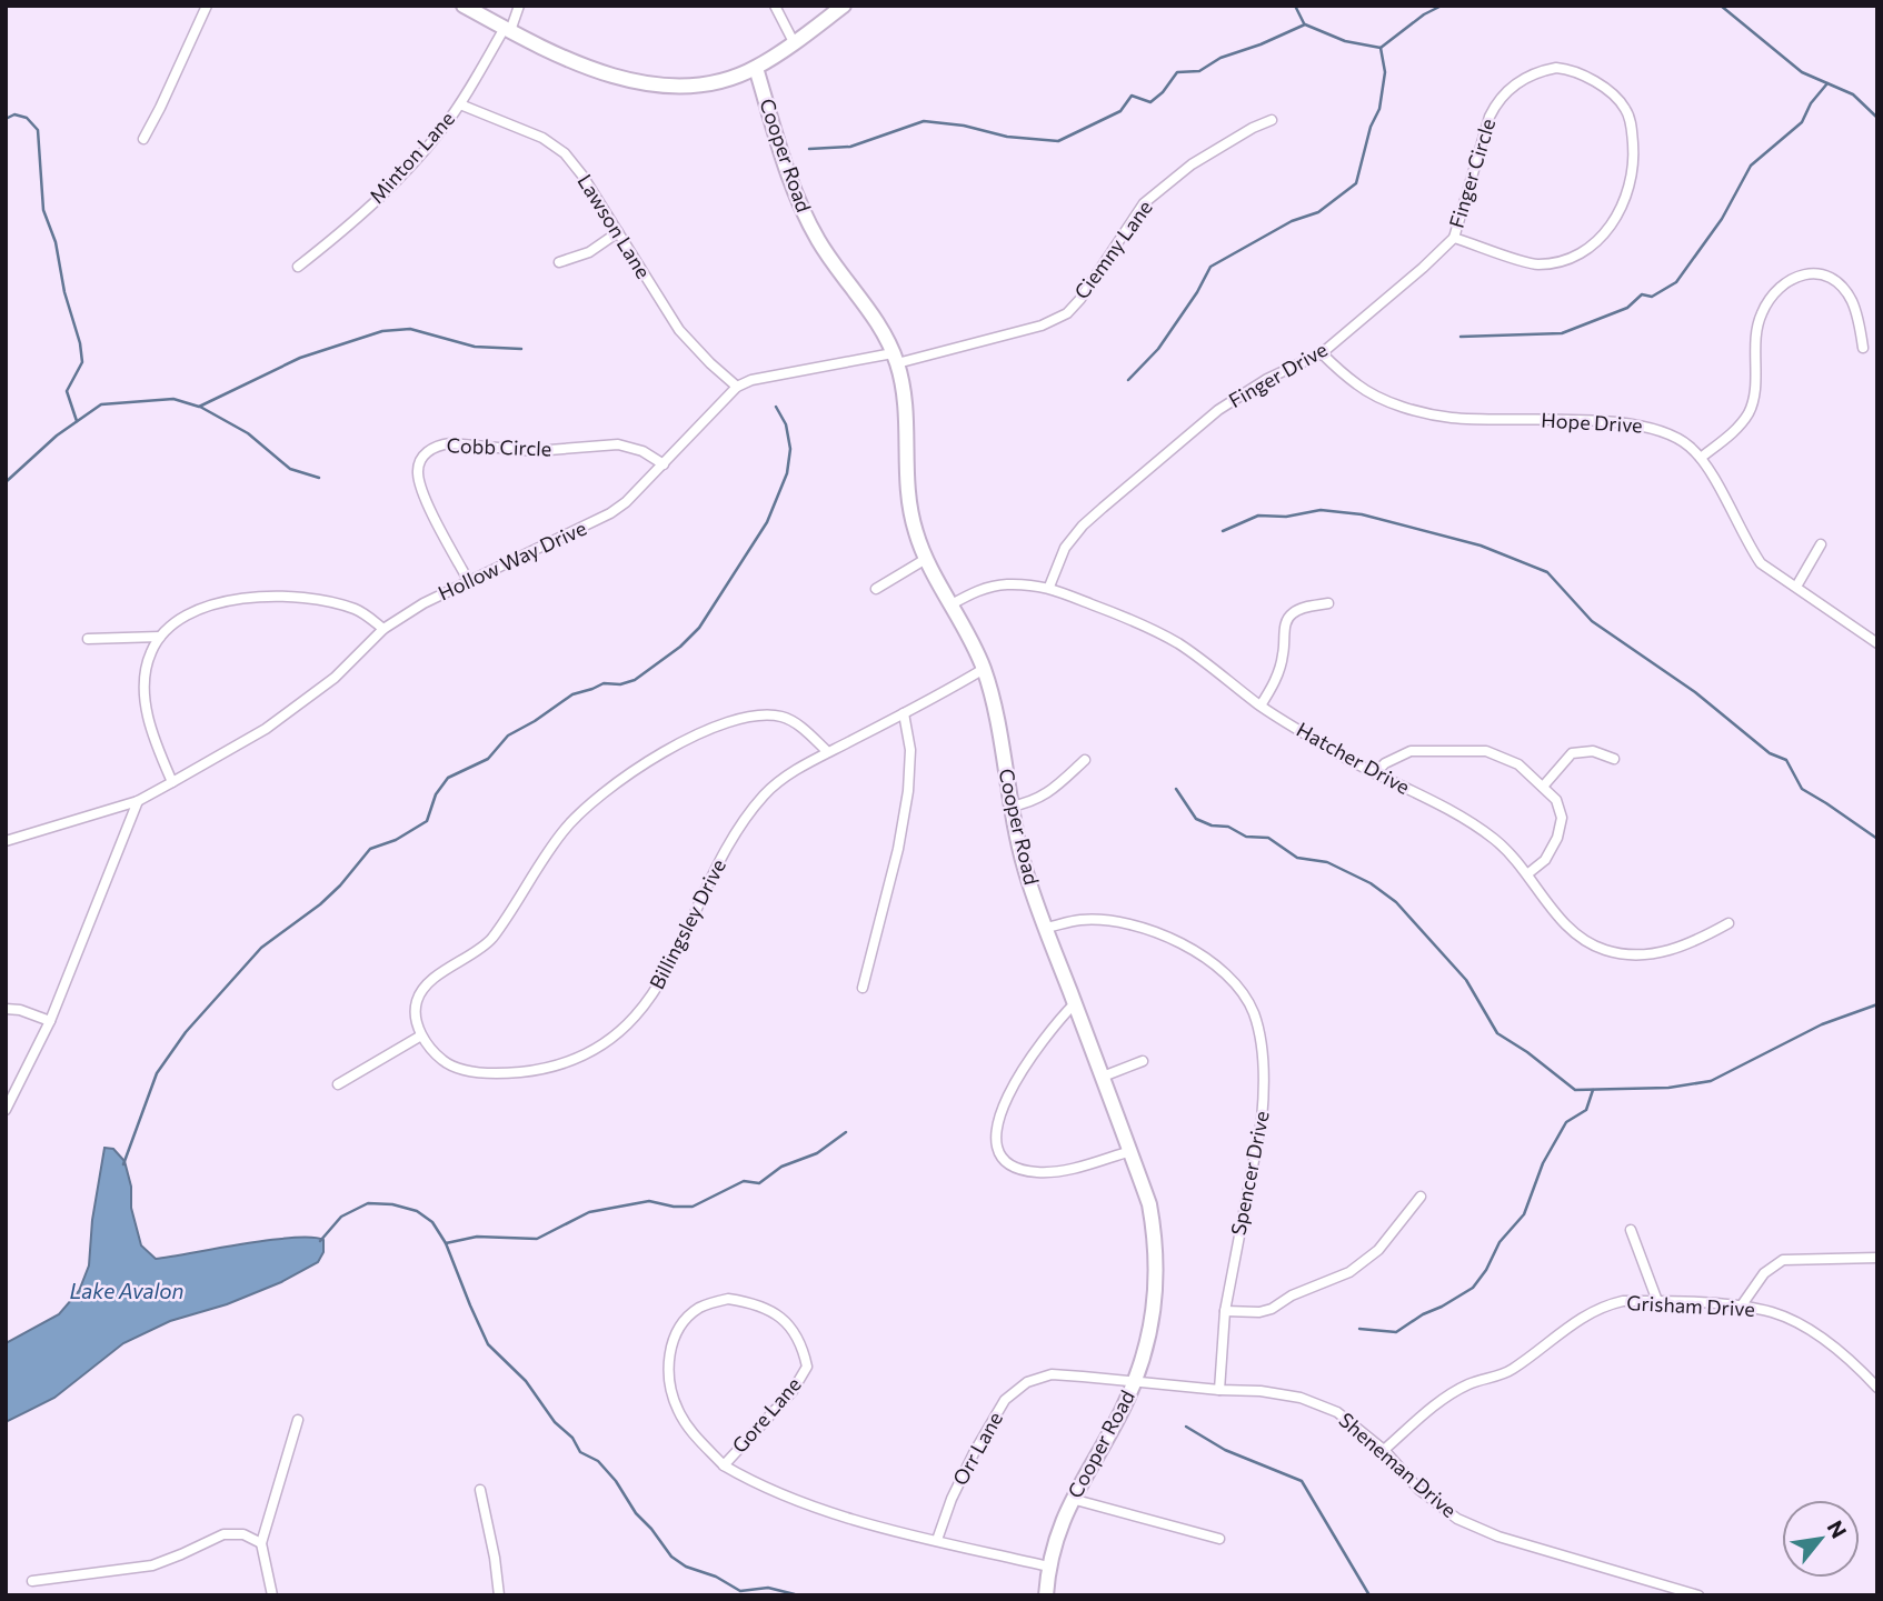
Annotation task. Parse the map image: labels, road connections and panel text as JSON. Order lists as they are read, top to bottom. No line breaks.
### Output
{"streets":{"street":["Cooper Road","Minton Lane","Finger Circle","Lawson Lane","Ciemny Lane","Finger Drive","Hope Drive","Cobb Circle","Hollow Way Drive","Hatcher Drive","Billingsley Drive","Spencer Drive","Grisham Drive","Gore Lane","Orr Lane","Sheneman Drive"]},"crossings":[["Cooper Road","Ciemny Lane"],["Cooper Road","Hatcher Drive"],["Cooper Road","Billingsley Drive"],["Cooper Road","Spencer Drive"],["Cooper Road","Gore Lane"],["Cooper Road","Orr Lane"],["Cooper Road","Sheneman Drive"],["Minton Lane","Lawson Lane"],["Finger Circle","Finger Drive"],["Lawson Lane","Hollow Way Drive"],["Finger Drive","Hope Drive"],["Finger Drive","Hatcher Drive"],["Cobb Circle","Hollow Way Drive"],["Spencer Drive","Sheneman Drive"],["Grisham Drive","Sheneman Drive"],["Gore Lane","Orr Lane"],["Orr Lane","Sheneman Drive"]],"water":["Lake Avalon"],"north":"top right"}
